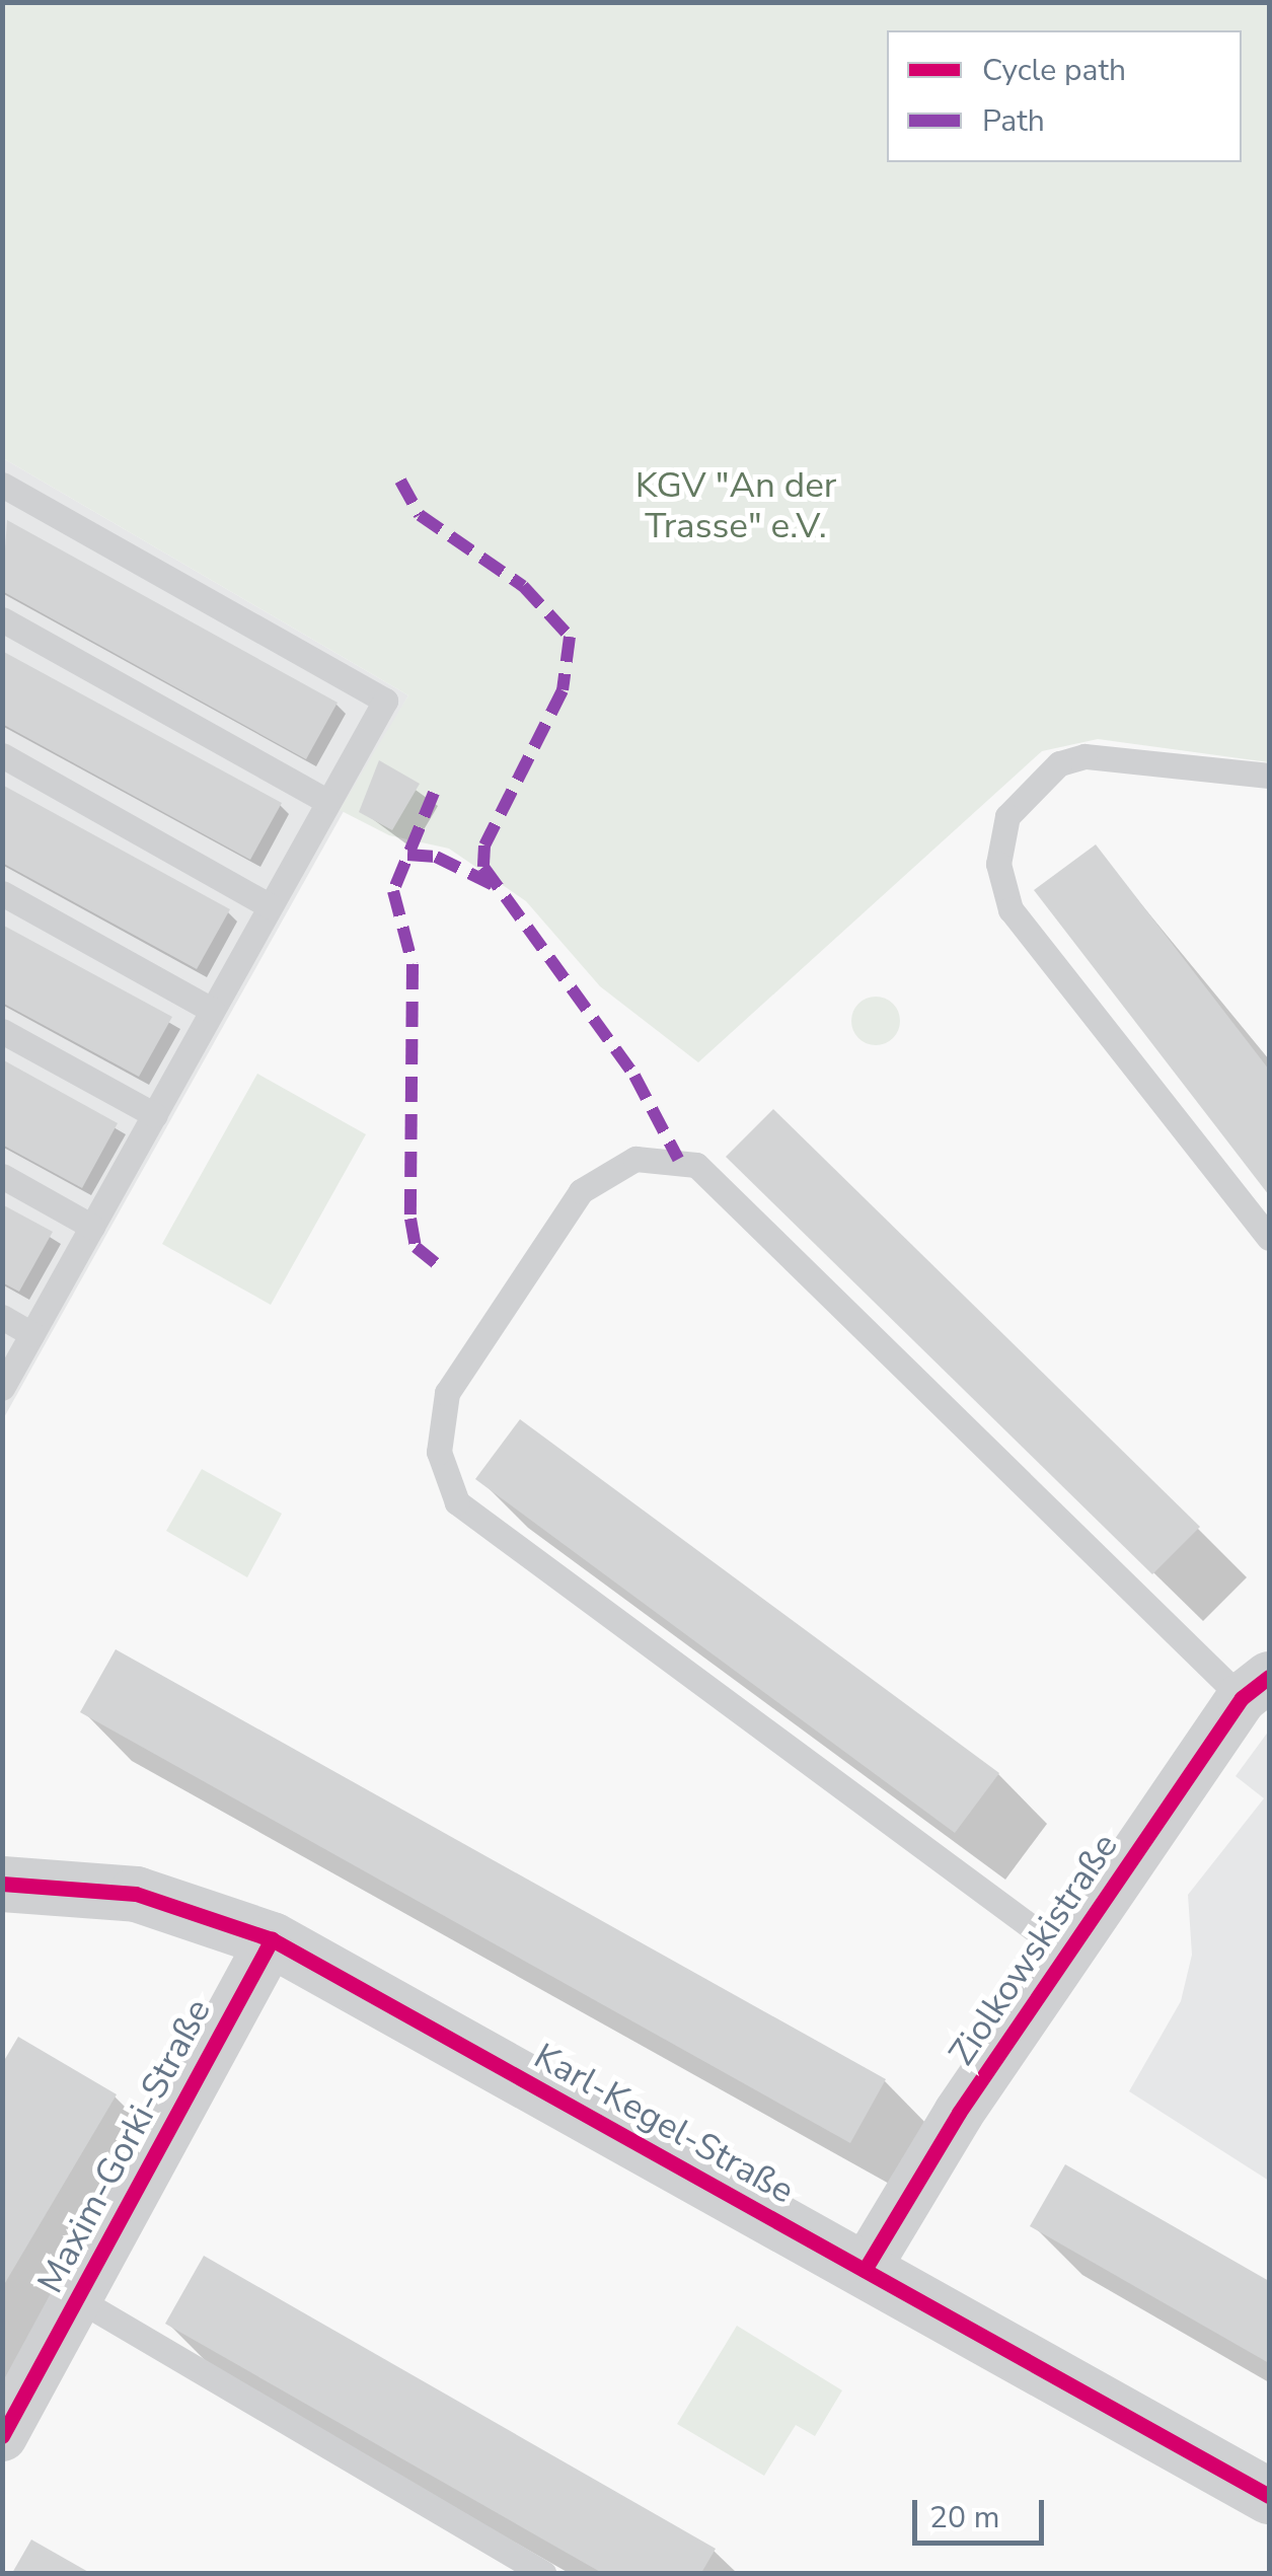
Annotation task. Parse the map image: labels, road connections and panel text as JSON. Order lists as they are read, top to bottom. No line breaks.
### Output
{"streets":{"street":["Ziolkowskistraße","Karl-Kegel-Straße","Maxim-Gorki-Straße"]},"crossings":[["Ziolkowskistraße","Karl-Kegel-Straße"],["Karl-Kegel-Straße","Maxim-Gorki-Straße"]],"parks":["KGV \"An der Trasse\" e.V."],"legend":["Cycle path","Path"],"scale_bar":"20 m"}
